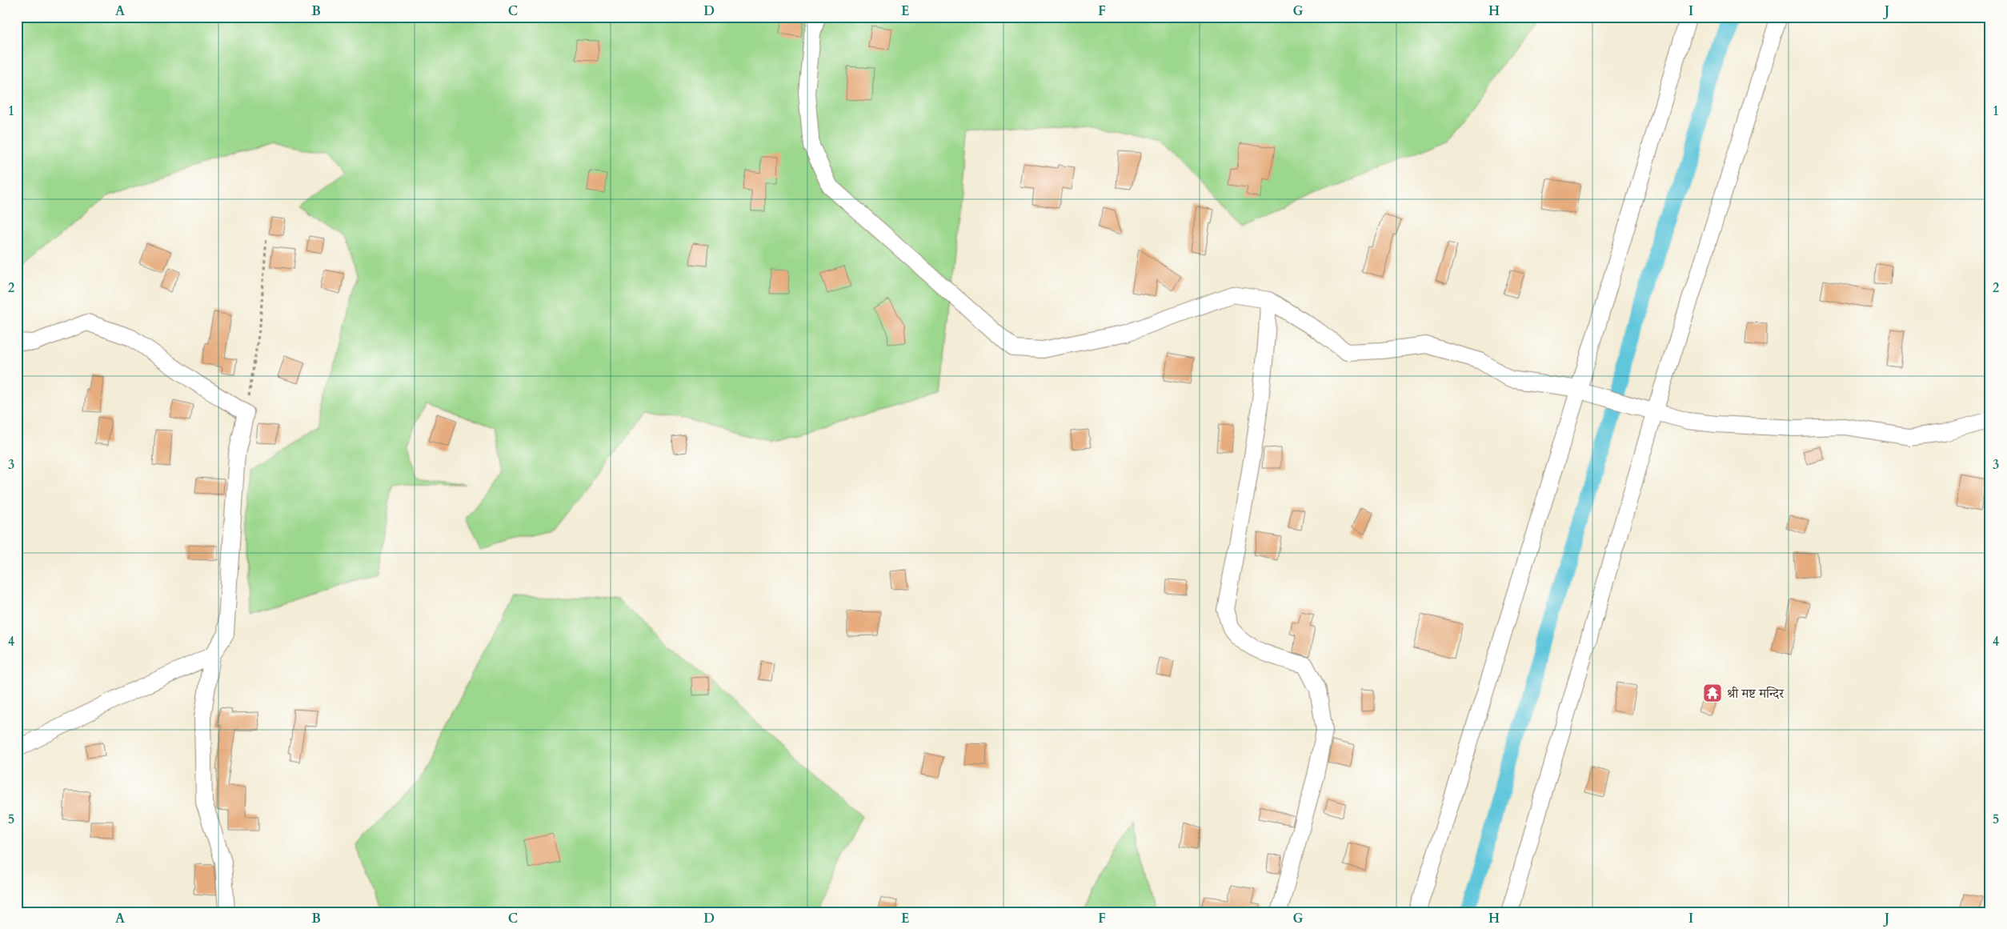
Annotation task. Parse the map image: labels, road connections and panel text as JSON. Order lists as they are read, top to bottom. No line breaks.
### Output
{"places":{"temple":["श्री मष्ट मन्दिर"]},"grid":{"columns":["A","B","C","D","E","F","G","H","I","J"],"rows":["1","2","3","4","5"]}}
